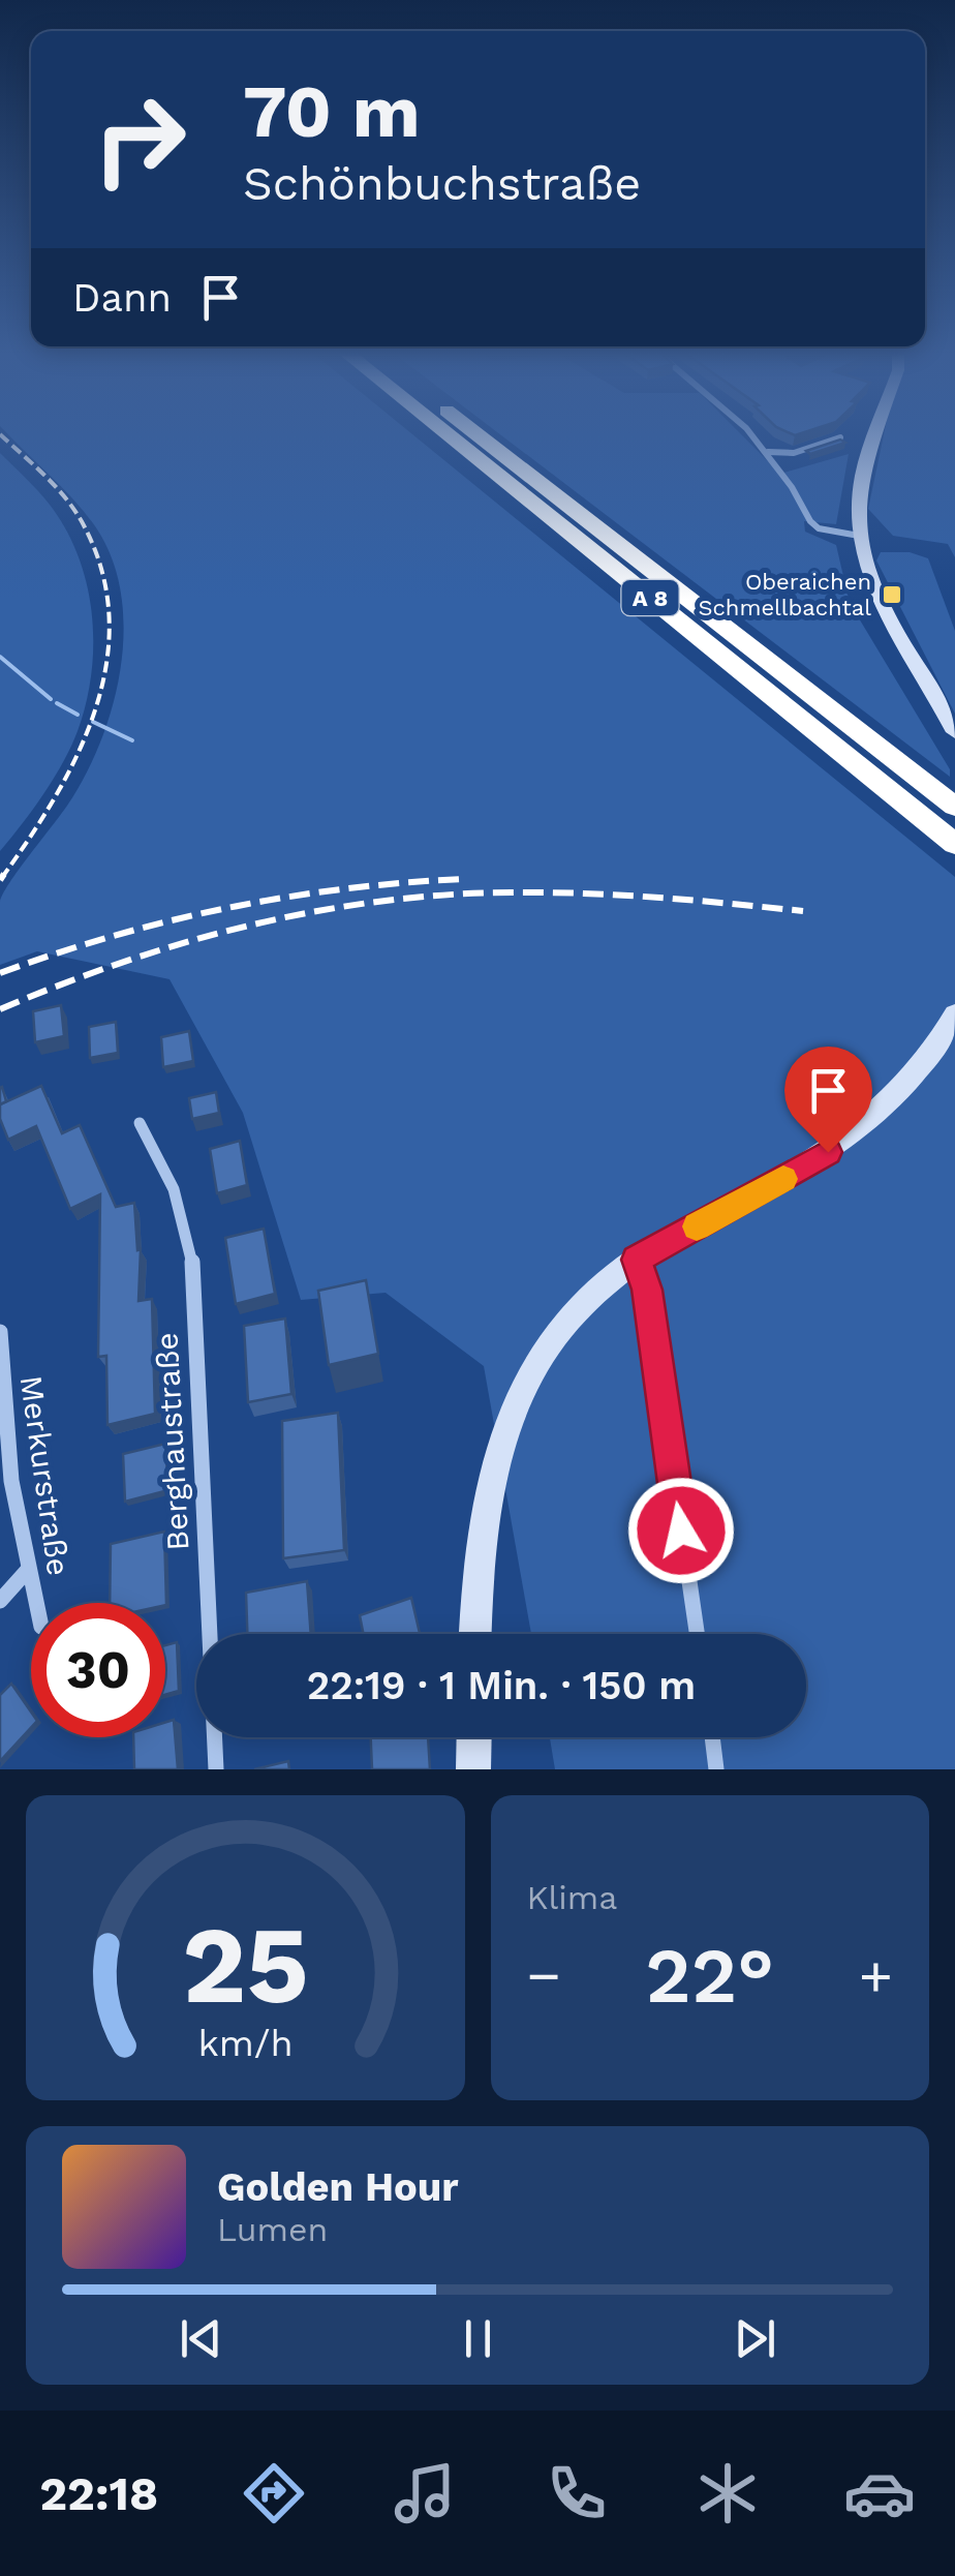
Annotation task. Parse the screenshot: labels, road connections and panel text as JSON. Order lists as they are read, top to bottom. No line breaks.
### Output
{"streets":{"highway":["A 8"],"street":["Berghaustraße","Merkurstraße"]},"places":{"transit":["Oberaichen Schmellbachtal"]},"page":{"turn":["70 m","Schönbuchstraße"],"then":"Dann","limit":"30","trip":"22:19 · 1 Min. · 150 m","tile":"Klima","heat":["−","22°","+"],"song":["Golden Hour","Lumen"],"tabs":"22:18","gauge":["25","km/h"]}}
